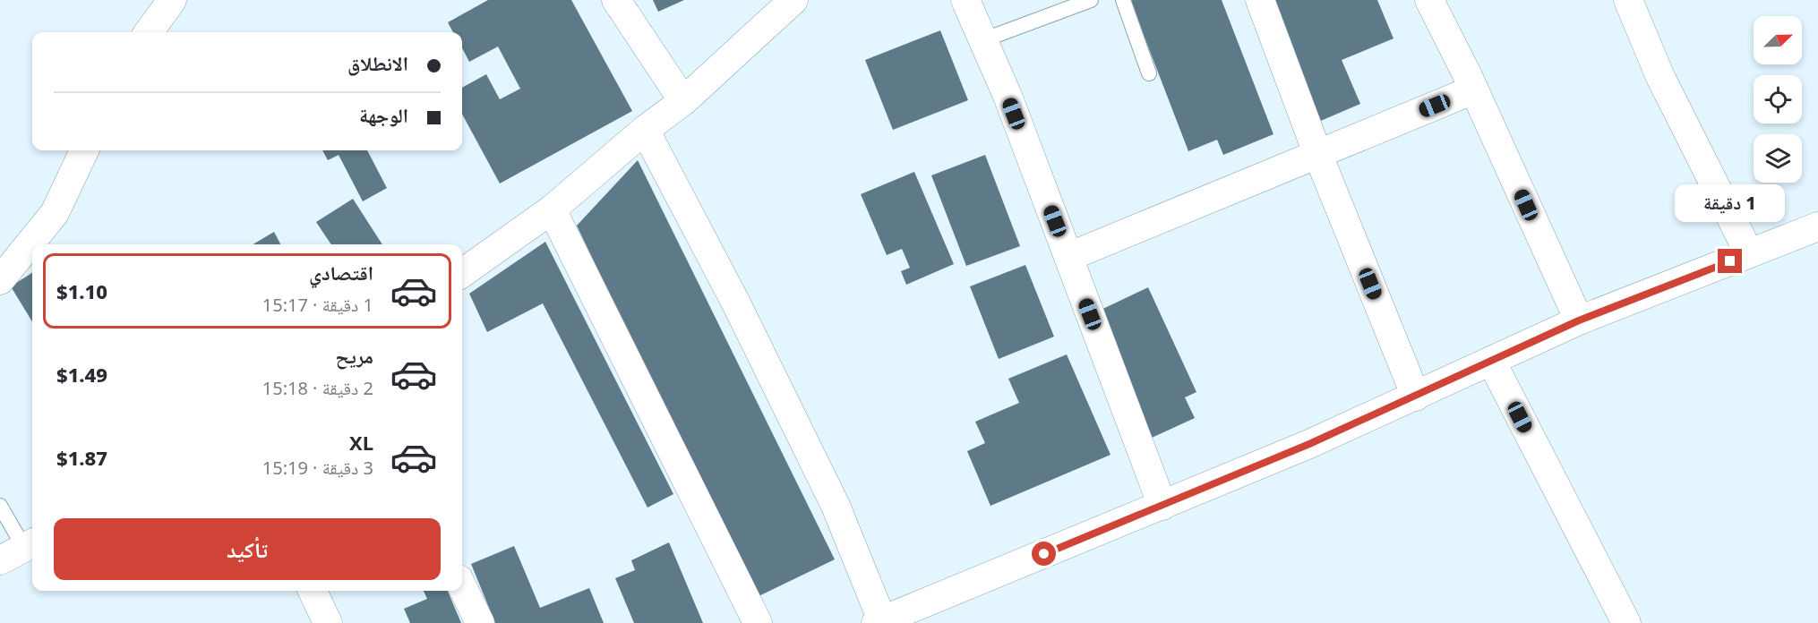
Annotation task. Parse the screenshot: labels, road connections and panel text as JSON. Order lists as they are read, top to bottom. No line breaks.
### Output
{"north":"top right","page":{"banner":["الانطلاق","الوجهة"],"bubble":"1 دقيقة","list":[{"name":"اقتصادي","note":"1 دقيقة · 15:17","value":"$1.10"},{"name":"مريح","note":"2 دقيقة · 15:18","value":"$1.49"},{"name":"XL","note":"3 دقيقة · 15:19","value":"$1.87"}],"buttons":"تأكيد"}}
